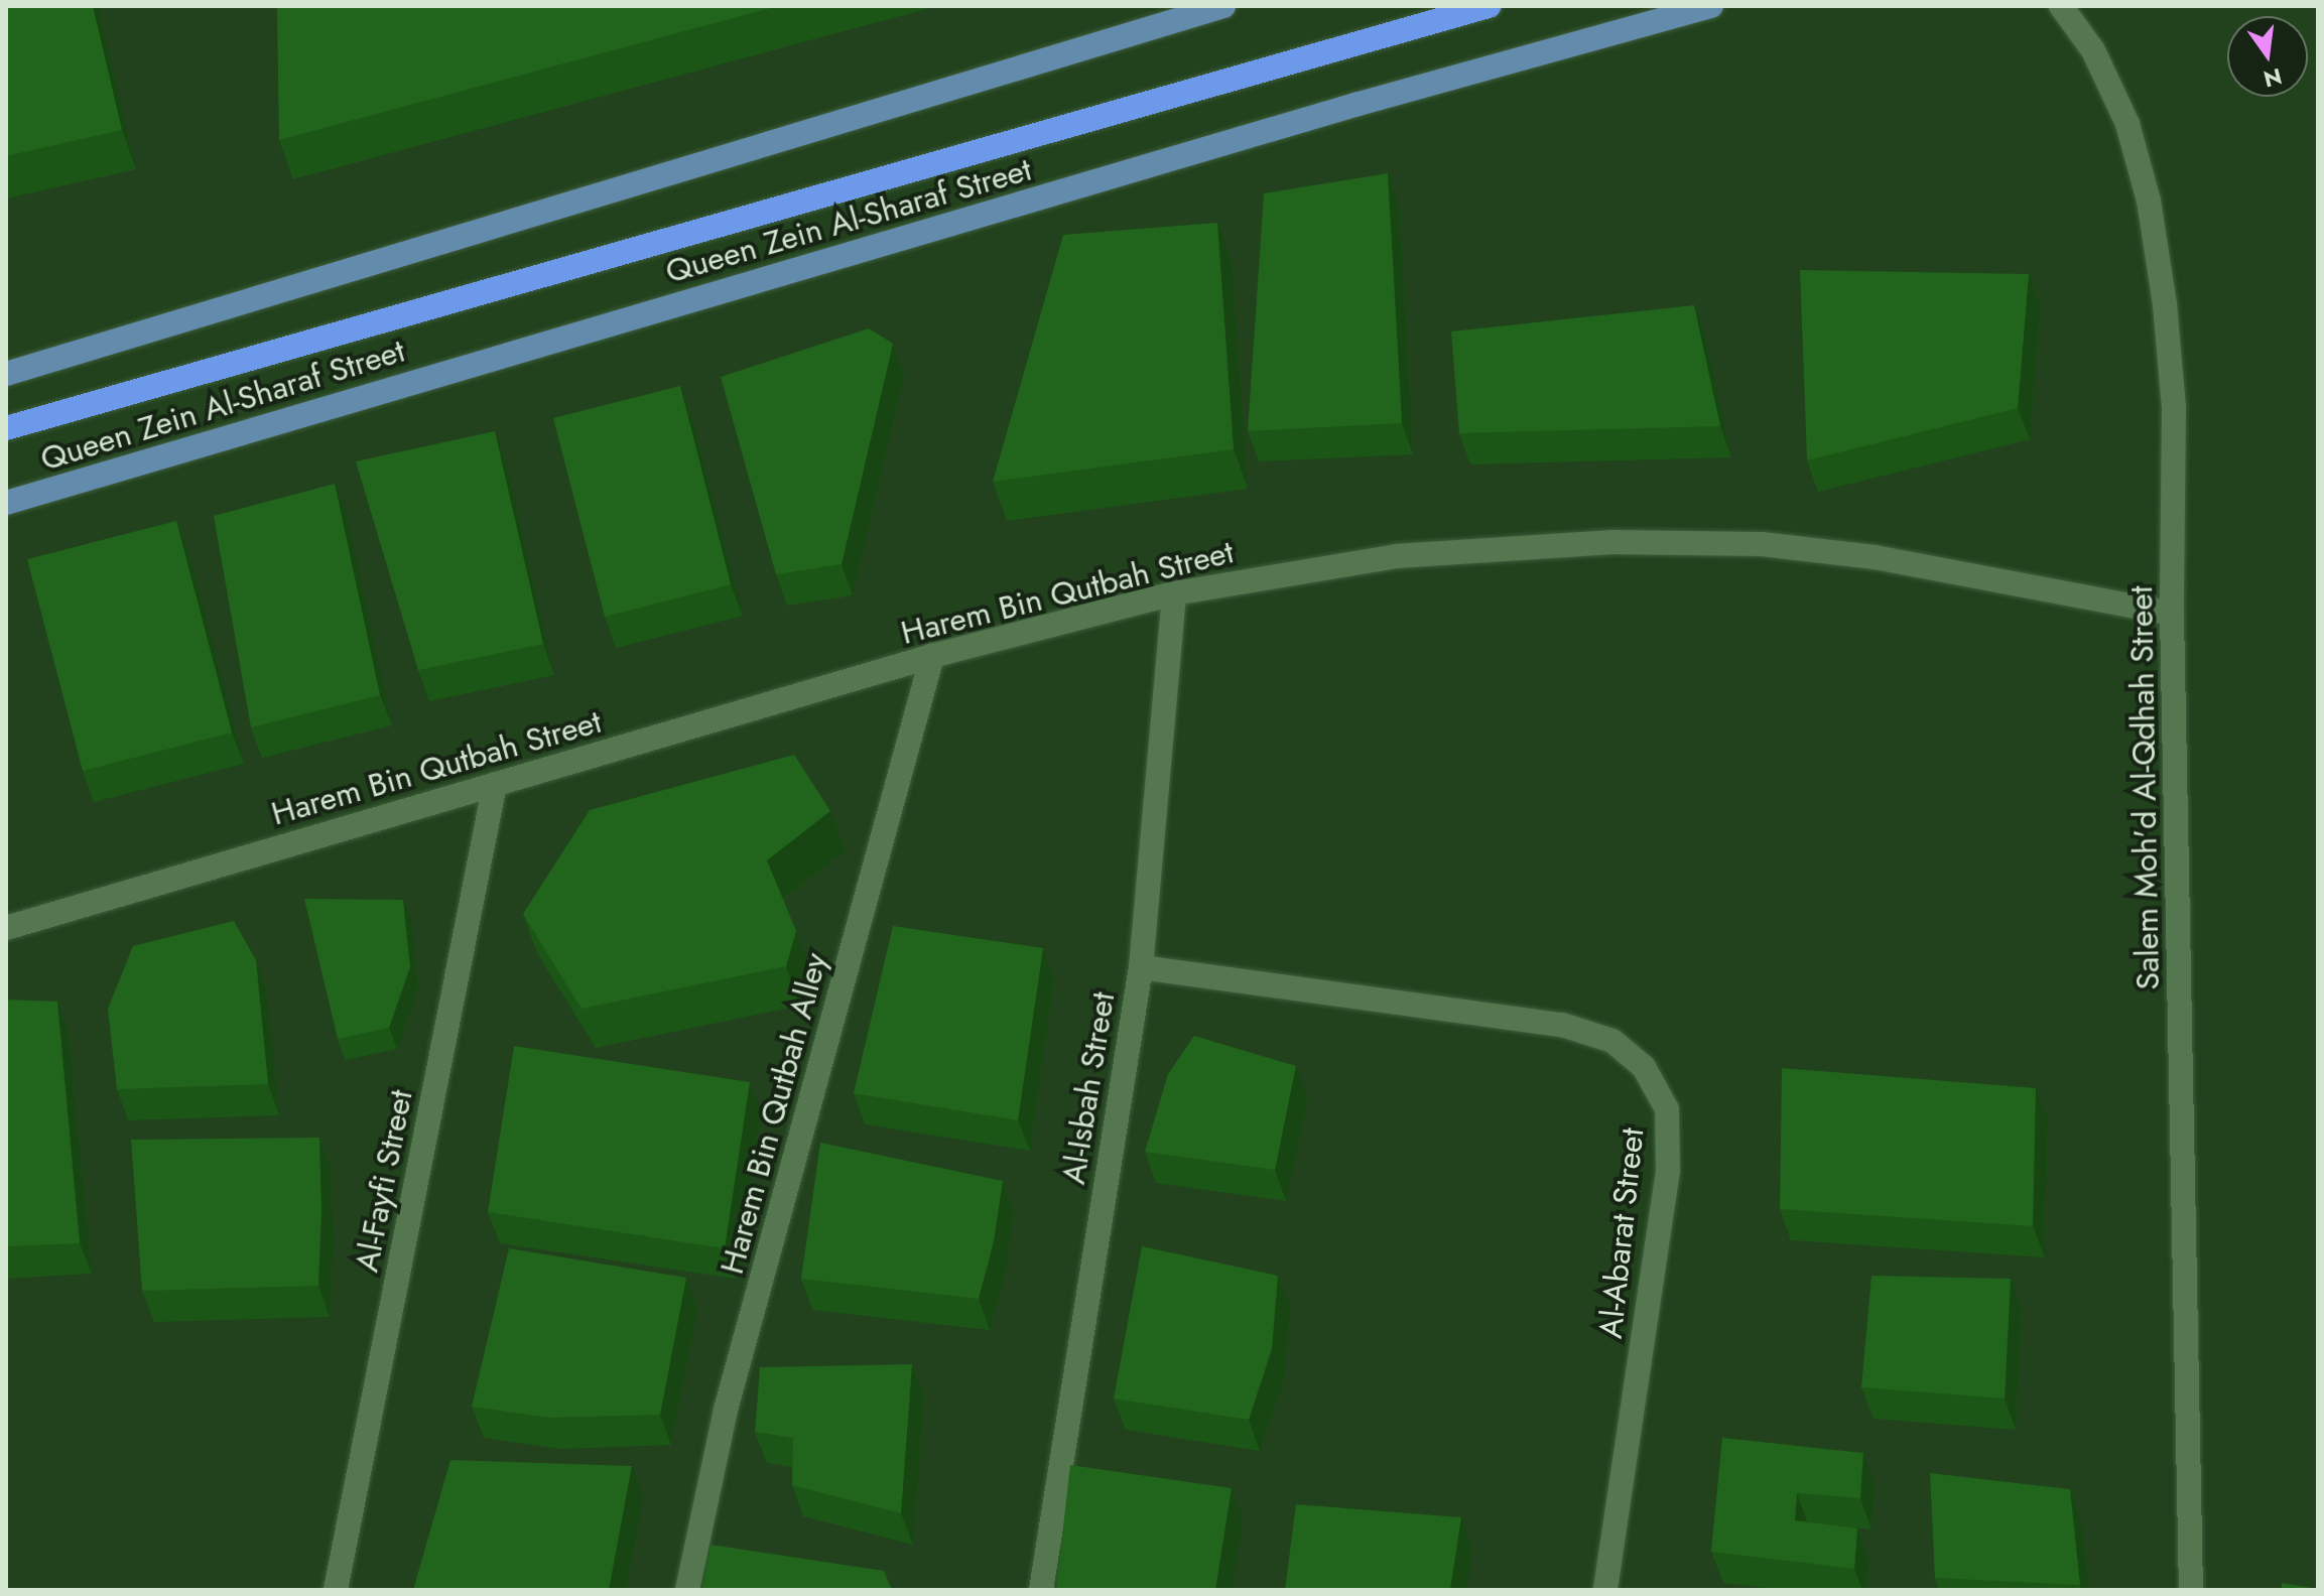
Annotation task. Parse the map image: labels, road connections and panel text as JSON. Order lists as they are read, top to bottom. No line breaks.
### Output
{"streets":{"main road":["Queen Zein Al-Sharaf Street"],"street":["Harem Bin Qutbah Street","Salem Moh'd Al-Qdhah Street","Al-Isbah Street","Harem Bin Qutbah Alley","Al-Fayfi Street","Al-Abarat Street"]},"crossings":[["Harem Bin Qutbah Street","Salem Moh'd Al-Qdhah Street"],["Harem Bin Qutbah Street","Al-Isbah Street"],["Harem Bin Qutbah Street","Harem Bin Qutbah Alley"],["Harem Bin Qutbah Street","Al-Fayfi Street"],["Al-Isbah Street","Al-Abarat Street"]],"north":"bottom"}
